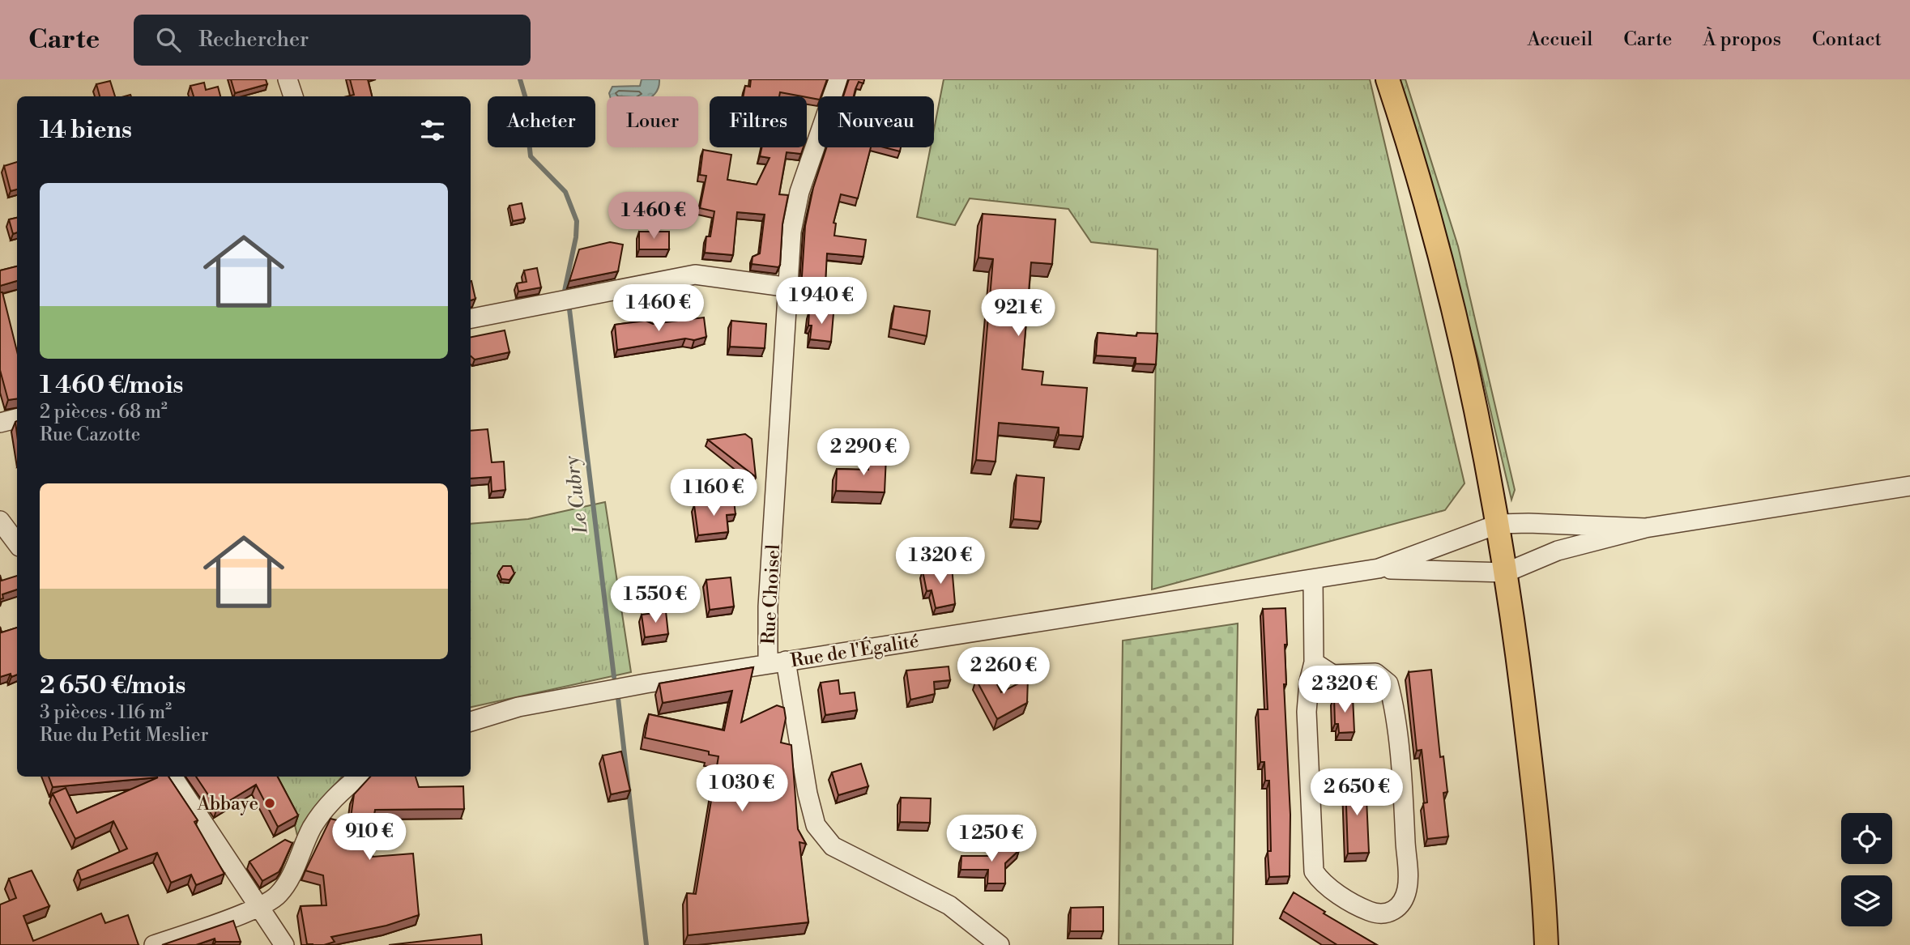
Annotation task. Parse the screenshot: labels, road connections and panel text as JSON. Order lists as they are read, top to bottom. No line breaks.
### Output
{"streets":{"street":["Rue Choisel","Rue de l'Égalité"]},"crossings":[["Rue Choisel","Rue de l'Égalité"]],"water":["Le Cubry"],"places":["Abbaye"],"page":{"header":"Carte","search":"Rechercher","nav":["Accueil","Carte","À propos","Contact"],"chip":["Acheter","Louer","Filtres","Nouveau"],"heading":"14 biens","list":[{"name":"1 460 €/mois","note":"2 pièces · 68 m² · Rue Cazotte"},{"name":"2 650 €/mois","note":"3 pièces · 116 m² · Rue du Petit Meslier"}],"price":["1 460 €","1 940 €","1 460 €","921 €","2 290 €","1 160 €","1 320 €","1 550 €","2 260 €","2 320 €","1 030 €","2 650 €","910 €","1 250 €"]}}
